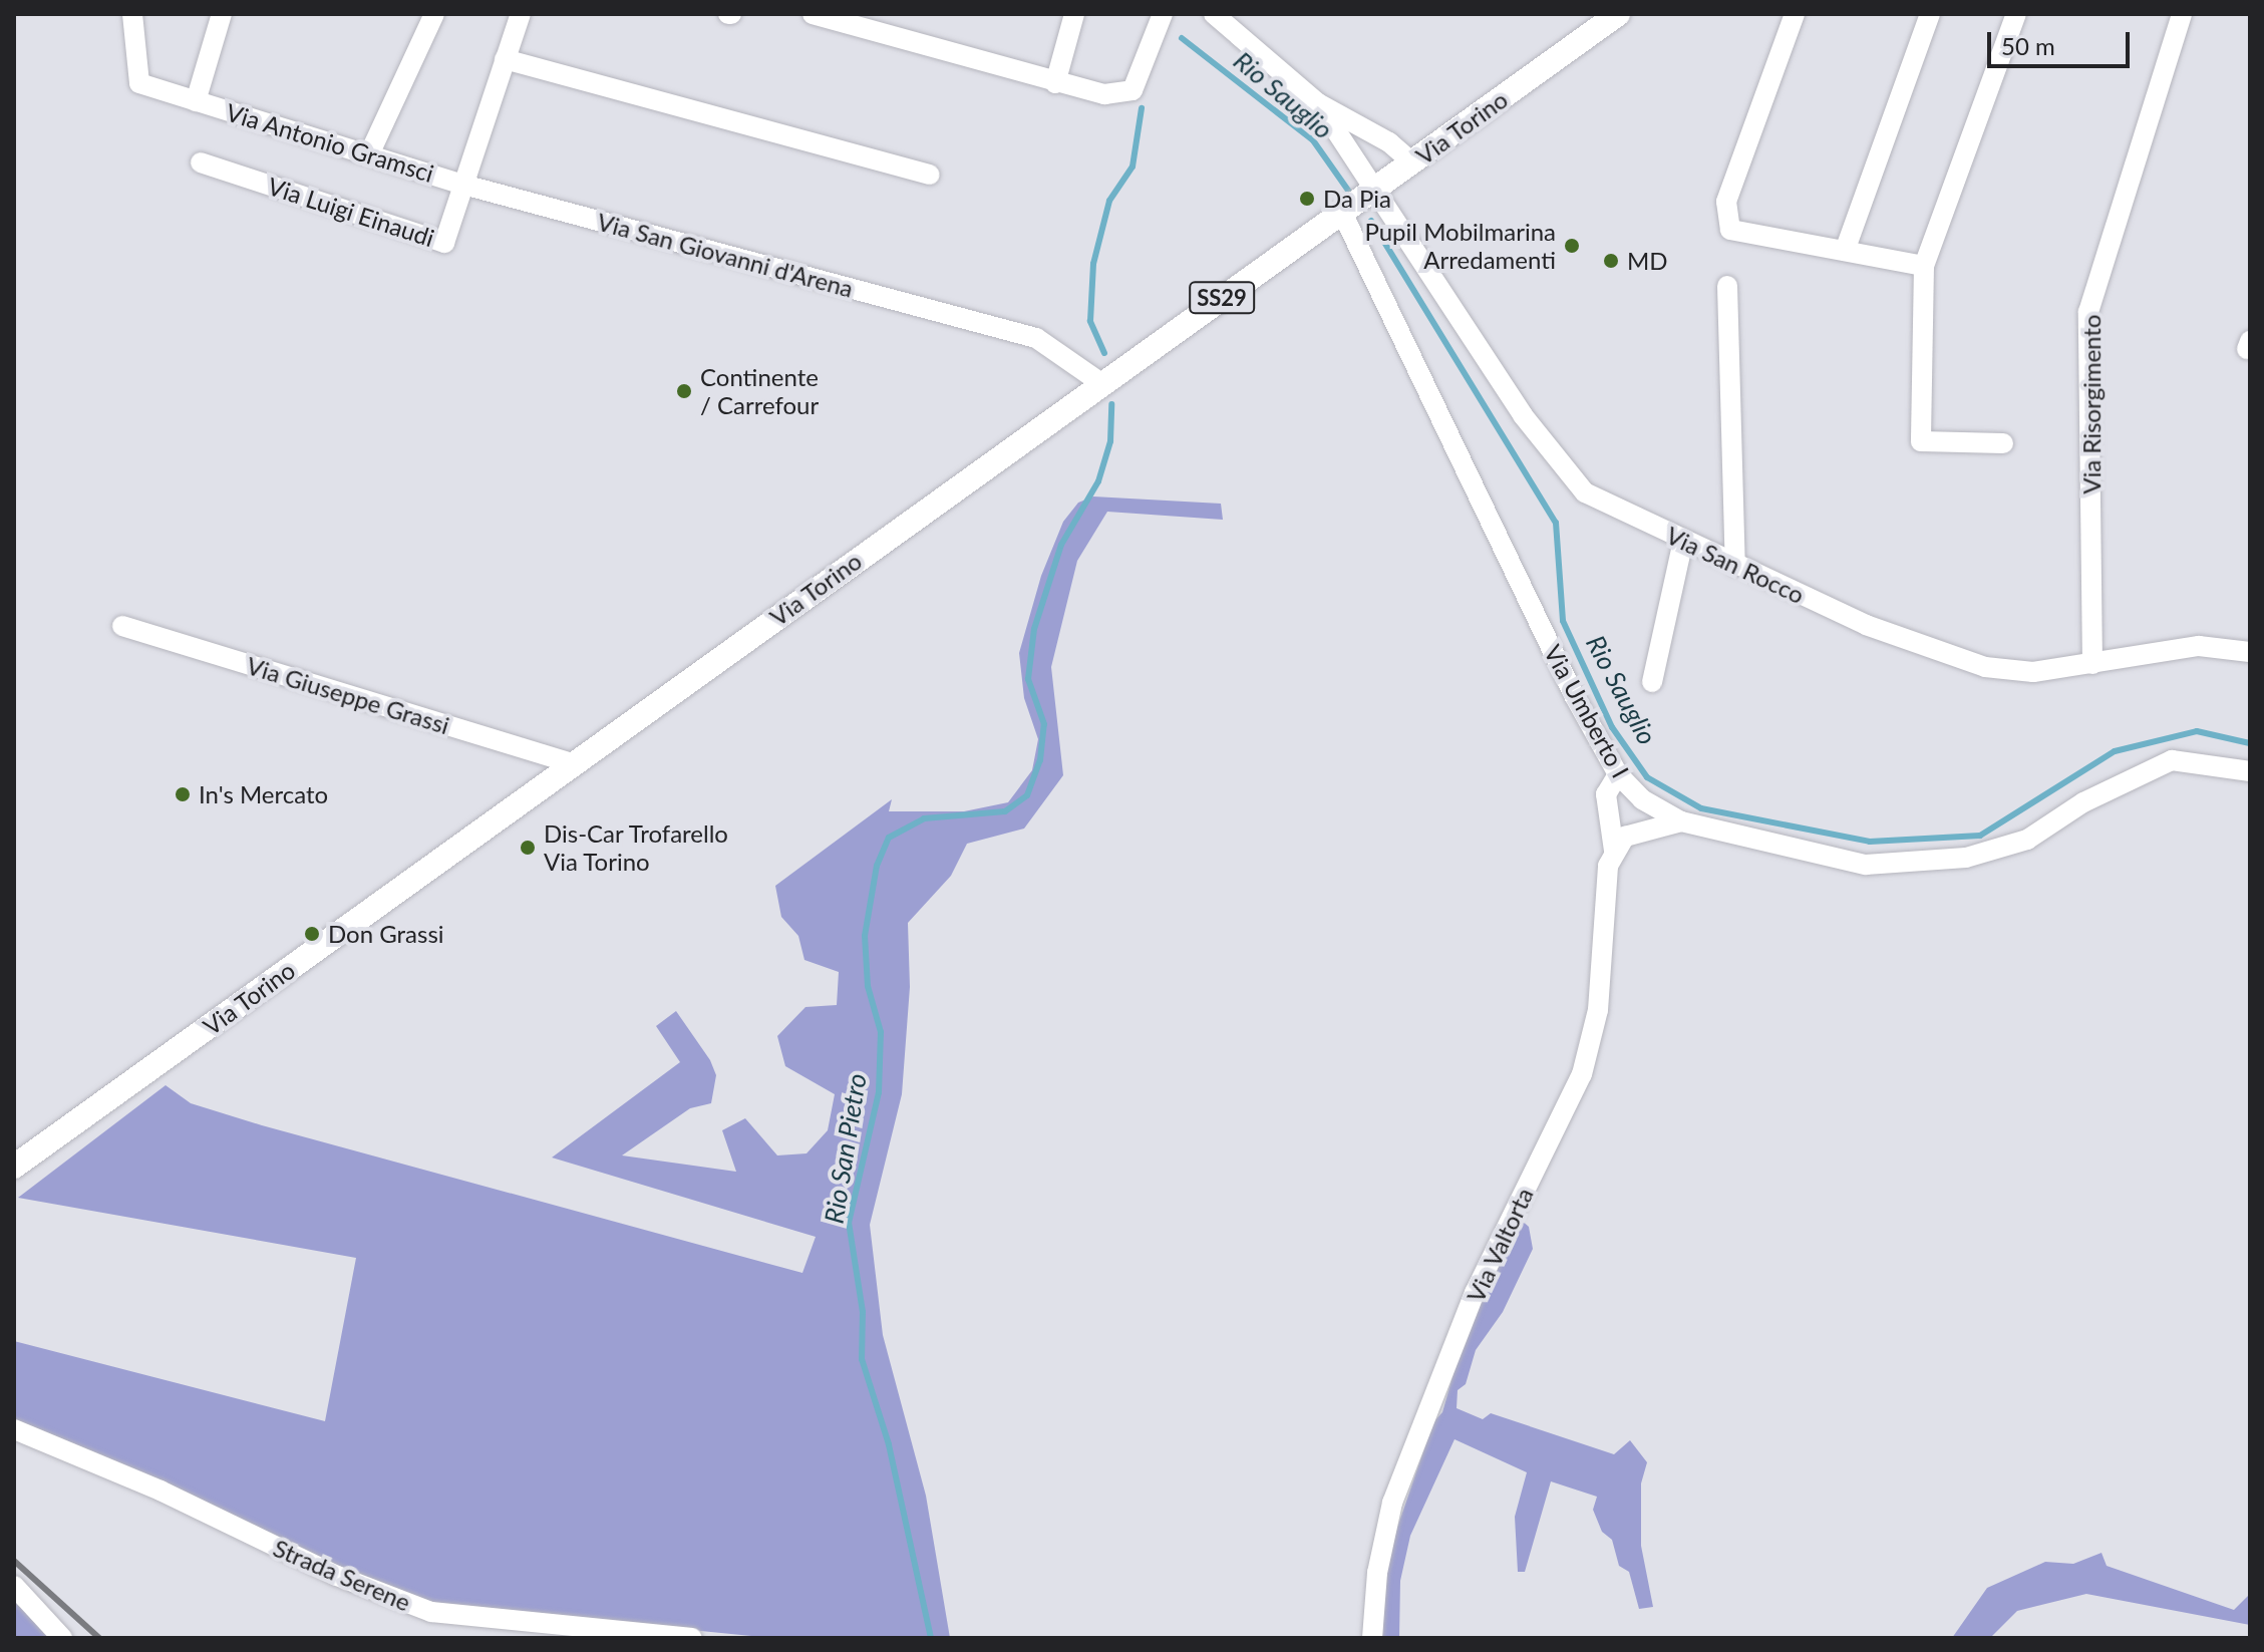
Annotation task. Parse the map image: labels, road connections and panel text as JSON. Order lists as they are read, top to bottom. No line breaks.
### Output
{"streets":{"main road":["Via Torino","SS29"],"street":["Via Antonio Gramsci","Via Luigi Einaudi","Via San Giovanni d'Arena","Via Risorgimento","Via San Rocco","Via Giuseppe Grassi","Via Umberto I","Via Valtorta","Strada Serene"]},"crossings":[["Via Torino","Via San Giovanni d'Arena"],["Via Torino","Via San Rocco"],["Via Torino","Via Giuseppe Grassi"],["Via Torino","Via Umberto I"],["Via Antonio Gramsci","Via Luigi Einaudi"],["Via Antonio Gramsci","Via San Giovanni d'Arena"],["Via Luigi Einaudi","Via San Giovanni d'Arena"],["Via Risorgimento","Via San Rocco"],["Via Umberto I","Via Valtorta"]],"water":["Rio Sauglio","Rio San Pietro"],"places":["Da Pia","Pupil Mobilmarina Arredamenti","MD","Continente / Carrefour","In's Mercato","Dis-Car Trofarello Via Torino","Don Grassi"],"scale_bar":"50 m"}
